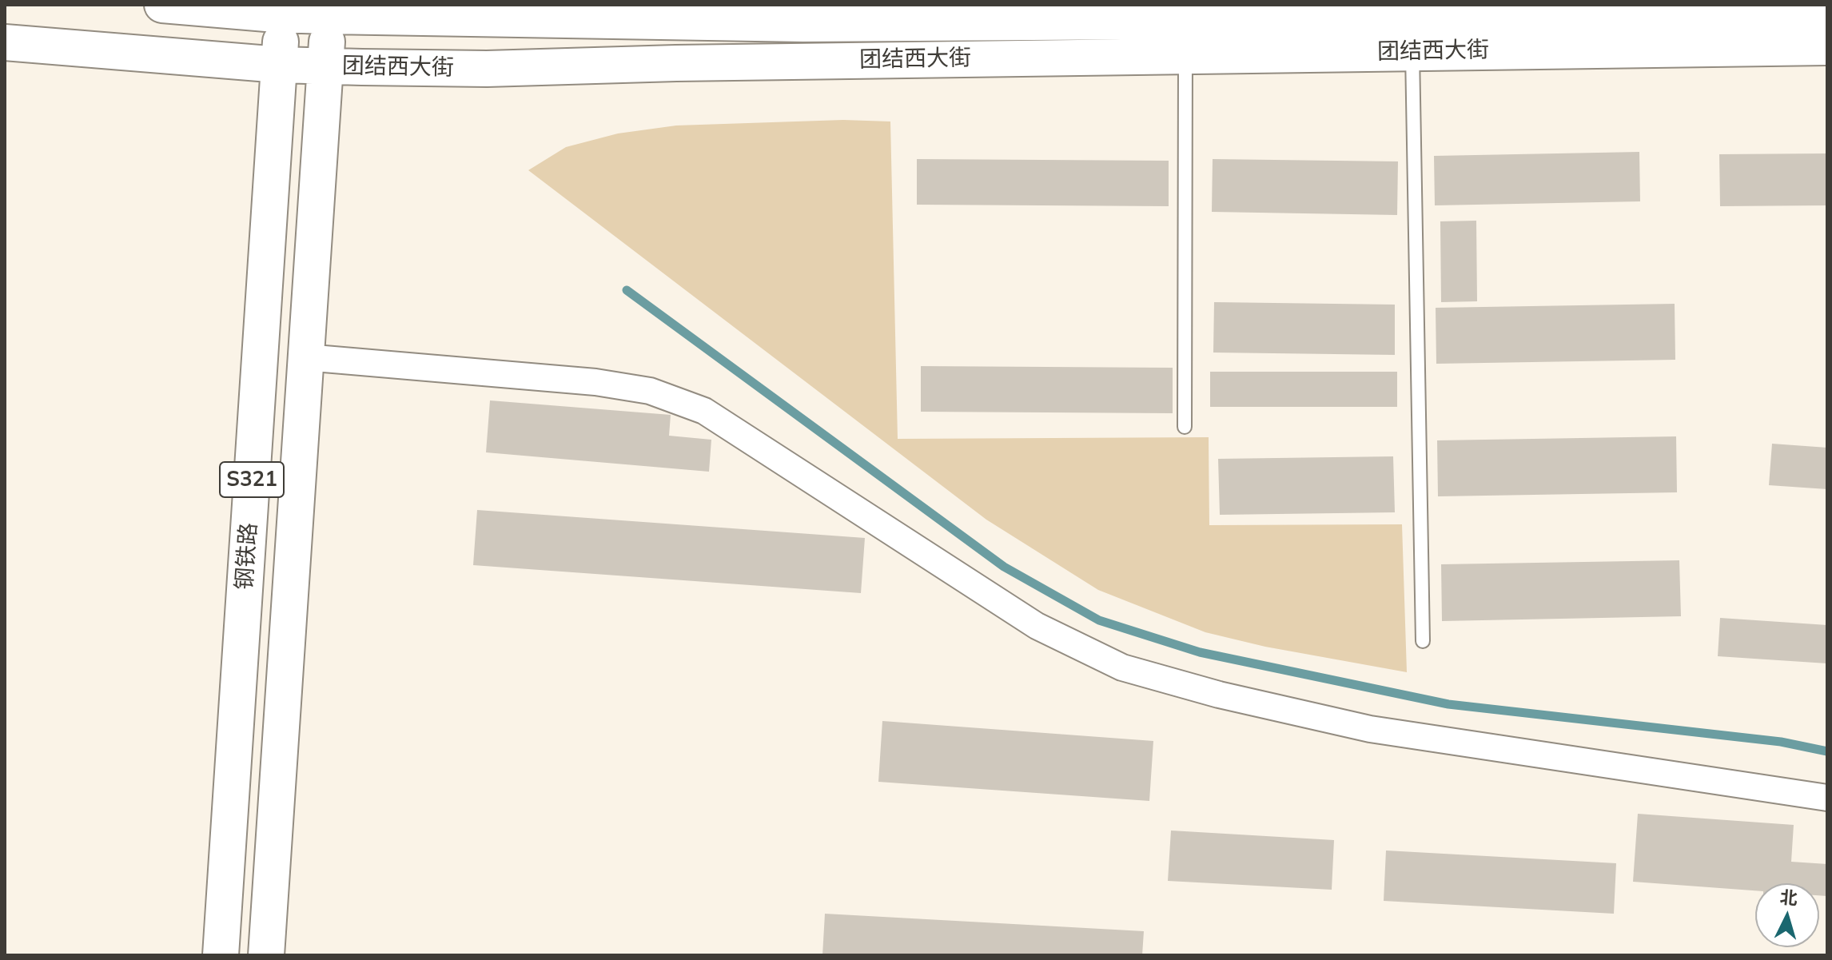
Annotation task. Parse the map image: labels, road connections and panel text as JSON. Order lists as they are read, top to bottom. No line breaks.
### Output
{"streets":{"main road":["团结西大街","S321","钢铁路"]},"crossings":[["团结西大街","钢铁路"]],"north":"top"}
